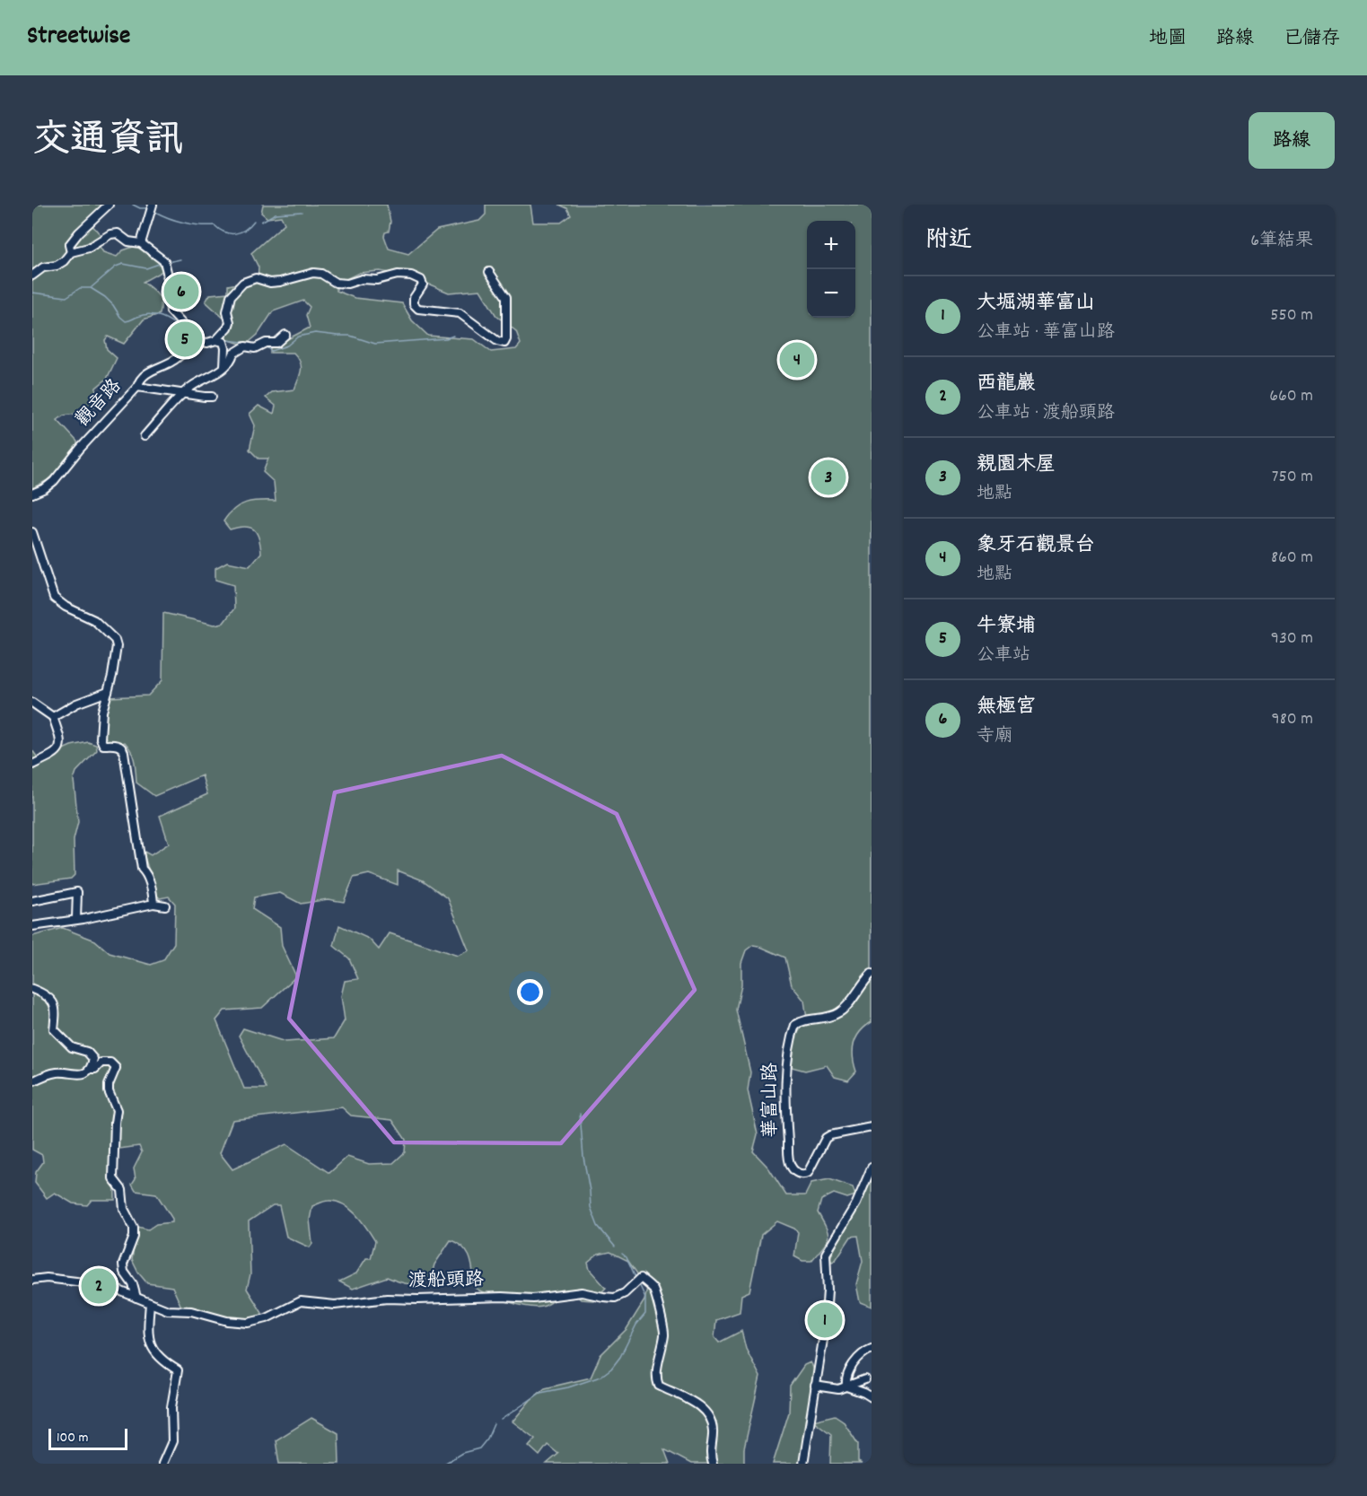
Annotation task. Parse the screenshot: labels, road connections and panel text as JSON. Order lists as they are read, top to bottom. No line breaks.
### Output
{"streets":{"street":["觀音路","華富山路","渡船頭路"]},"scale_bar":"100 m","page":{"header":"Streetwise","nav":["地圖","路線","已儲存"],"title":"交通資訊","buttons":"路線","heading":["附近","6筆結果"],"map_buttons":["+","−"],"pins":["6","5","4","3","2","1"],"list":[{"mark":"1","name":"大堀湖華富山","note":"公車站 · 華富山路","value":"550 m"},{"mark":"2","name":"西龍巖","note":"公車站 · 渡船頭路","value":"660 m"},{"mark":"3","name":"親園木屋","note":"地點","value":"750 m"},{"mark":"4","name":"象牙石觀景台","note":"地點","value":"860 m"},{"mark":"5","name":"牛寮埔","note":"公車站","value":"930 m"},{"mark":"6","name":"無極宮","note":"寺廟","value":"980 m"}],"scale":"100 m"}}
